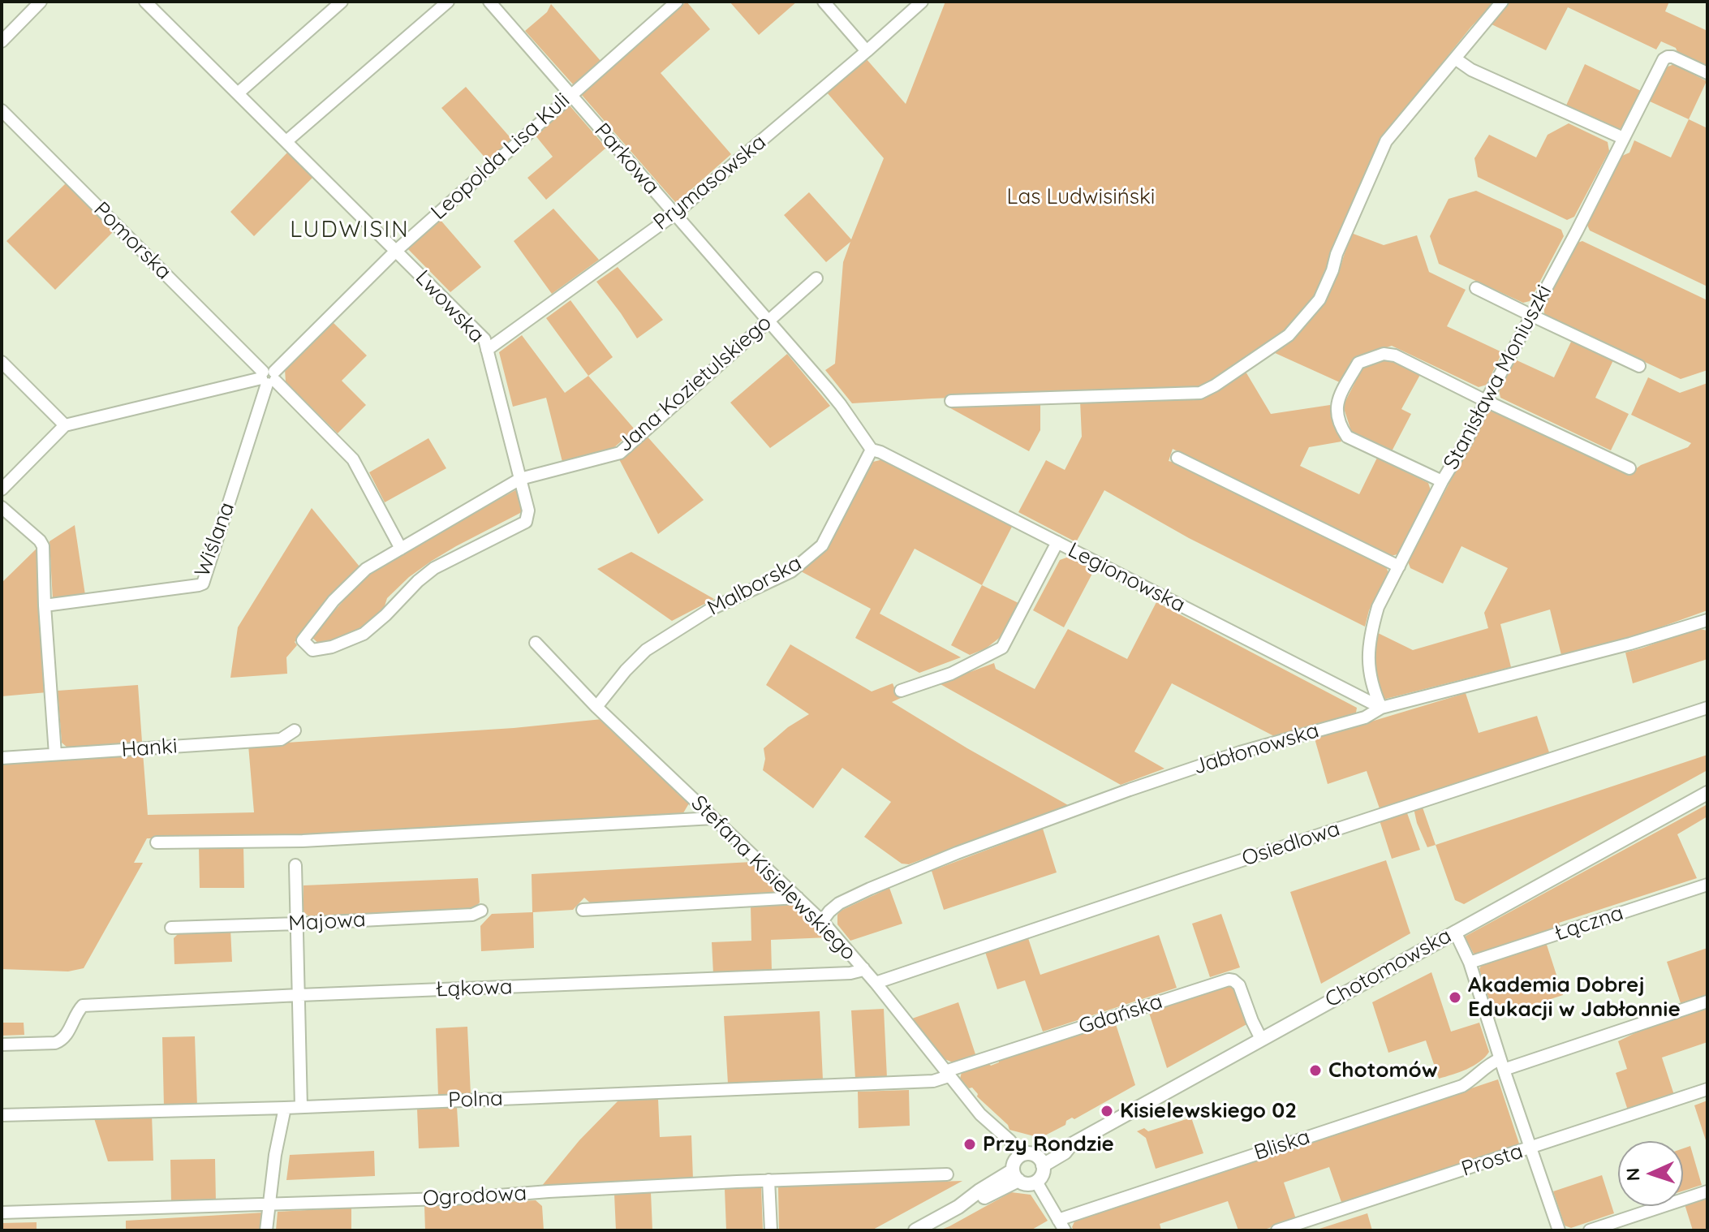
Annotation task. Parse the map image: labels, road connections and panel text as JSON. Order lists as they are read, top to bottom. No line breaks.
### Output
{"streets":{"street":["Leopolda Lisa Kuli","Parkowa","Prymasowska","Pomorska","Lwowska","Stanisława Moniuszki","Jana Kozietulskiego","Wiślana","Legionowska","Malborska","Hanki","Jabłonowska","Osiedlowa","Stefana Kisielewskiego","Majowa","Łączna","Chotomowska","Łąkowa","Gdańska","Polna","Bliska","Prosta","Ogrodowa"]},"crossings":[["Leopolda Lisa Kuli","Parkowa"],["Leopolda Lisa Kuli","Pomorska"],["Leopolda Lisa Kuli","Lwowska"],["Leopolda Lisa Kuli","Wiślana"],["Parkowa","Prymasowska"],["Parkowa","Jana Kozietulskiego"],["Parkowa","Legionowska"],["Parkowa","Malborska"],["Prymasowska","Lwowska"],["Pomorska","Jana Kozietulskiego"],["Pomorska","Wiślana"],["Lwowska","Jana Kozietulskiego"],["Stanisława Moniuszki","Legionowska"],["Stanisława Moniuszki","Jabłonowska"],["Legionowska","Malborska"],["Legionowska","Jabłonowska"],["Malborska","Stefana Kisielewskiego"],["Jabłonowska","Stefana Kisielewskiego"],["Osiedlowa","Stefana Kisielewskiego"],["Stefana Kisielewskiego","Chotomowska"],["Stefana Kisielewskiego","Łąkowa"],["Stefana Kisielewskiego","Gdańska"],["Stefana Kisielewskiego","Polna"],["Chotomowska","Gdańska"],["Gdańska","Polna"]],"districts":["LUDWISIN"],"parks":["Las Ludwisiński"],"places":["Akademia Dobrej Edukacji w Jabłonnie","Chotomów","Kisielewskiego 02","Przy Rondzie"],"north":"left"}
